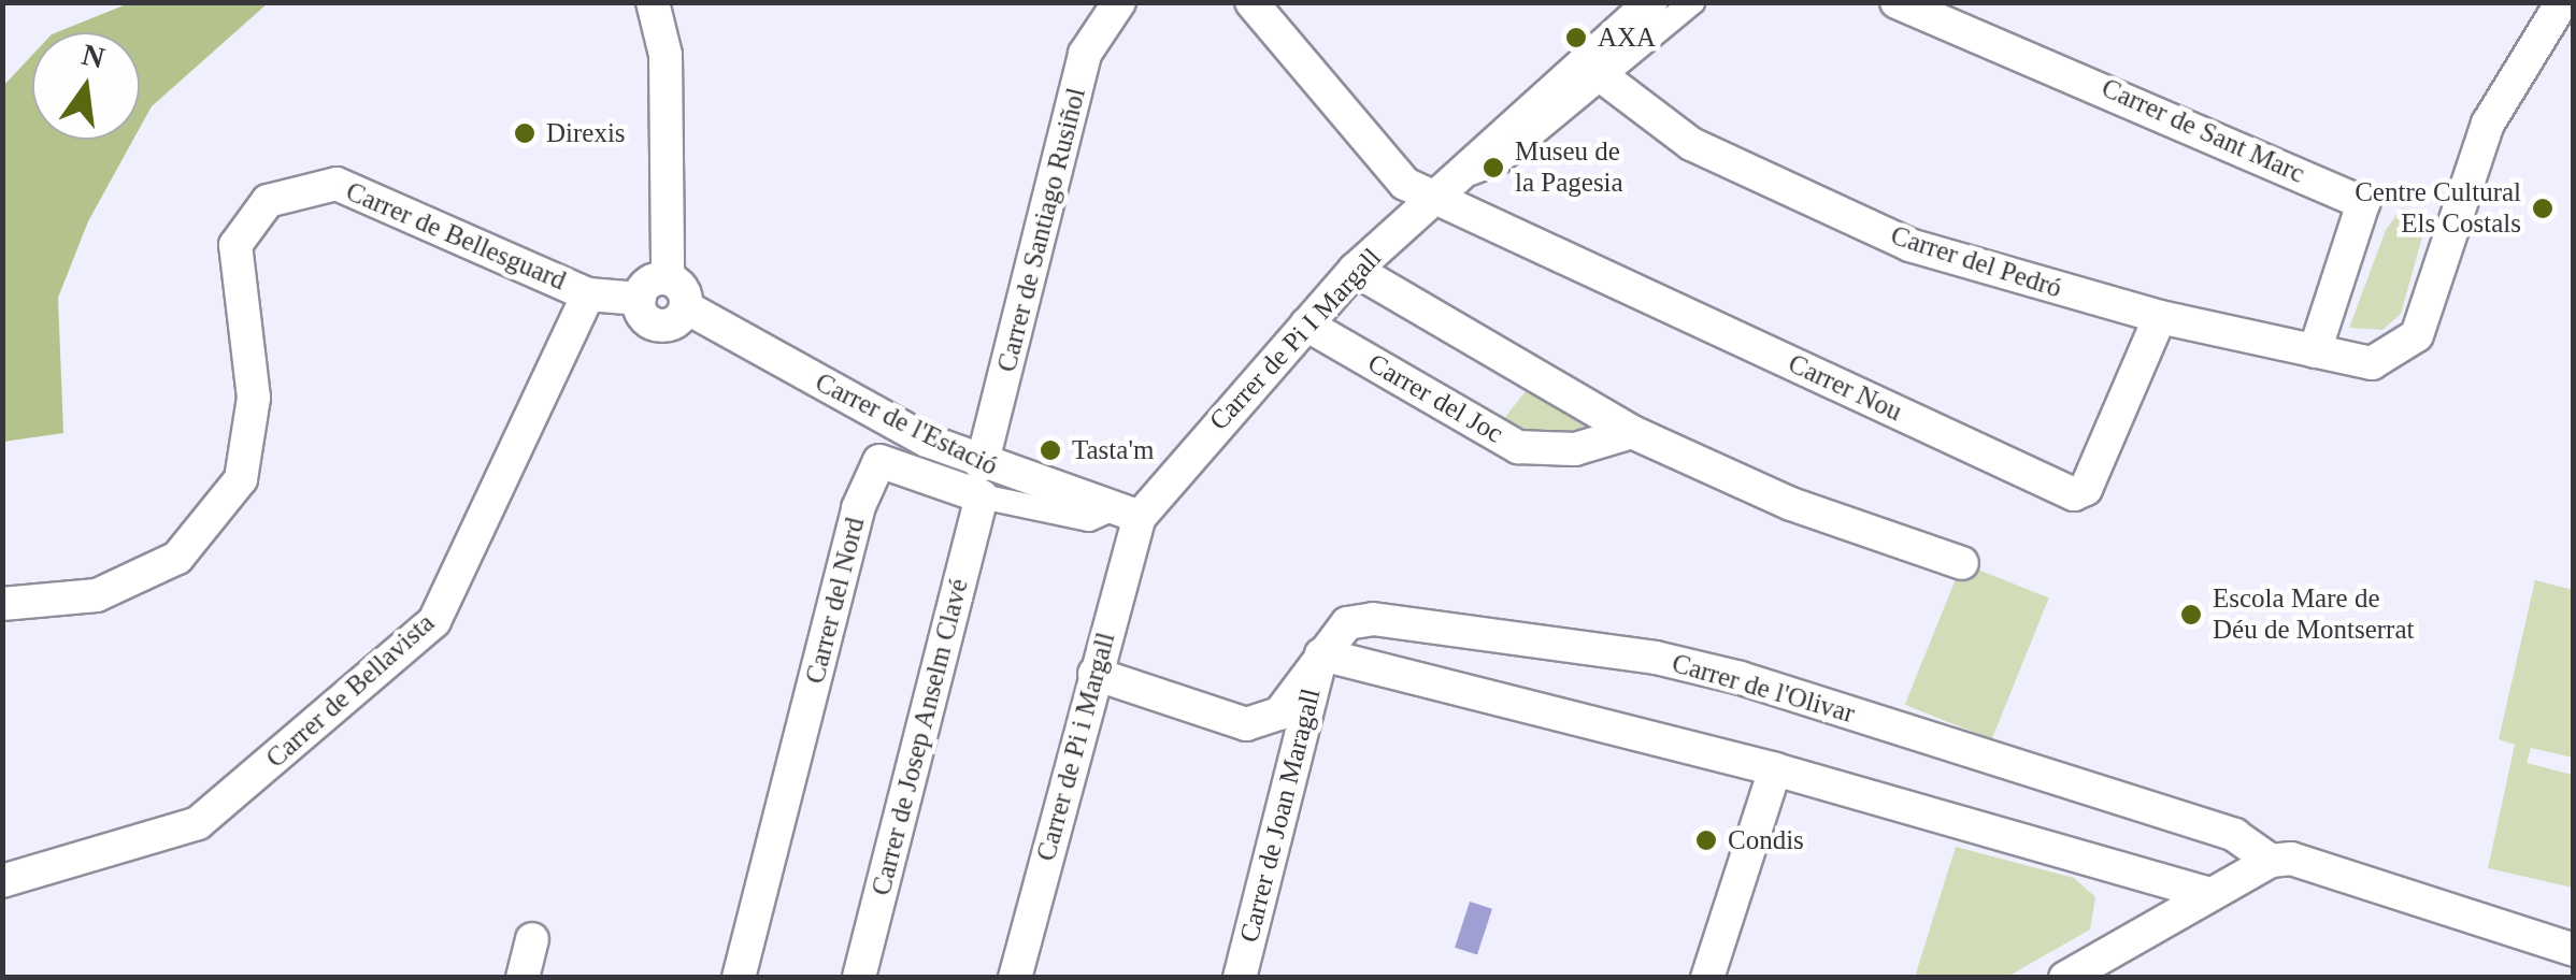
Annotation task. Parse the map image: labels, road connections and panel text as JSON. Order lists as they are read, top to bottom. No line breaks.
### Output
{"streets":{"street":["Carrer de Sant Marc","Carrer de Santiago Rusiñol","Carrer de Bellesguard","Carrer del Pedró","Carrer de Pi I Margall","Carrer Nou","Carrer del Joc","Carrer de l'Estació","Carrer del Nord","Carrer de l'Olivar","Carrer de Bellavista","Carrer de Josep Anselm Clavé","Carrer de Pi i Margall","Carrer de Joan Maragall"]},"crossings":[["Carrer de Sant Marc","Carrer del Pedró"],["Carrer de Santiago Rusiñol","Carrer de l'Estació"],["Carrer de Santiago Rusiñol","Carrer del Nord"],["Carrer de Santiago Rusiñol","Carrer de Josep Anselm Clavé"],["Carrer de Bellesguard","Carrer de l'Estació"],["Carrer de Bellesguard","Carrer de Bellavista"],["Carrer del Pedró","Carrer de Pi I Margall"],["Carrer del Pedró","Carrer Nou"],["Carrer de Pi I Margall","Carrer Nou"],["Carrer de Pi I Margall","Carrer del Joc"],["Carrer de Pi I Margall","Carrer de l'Estació"],["Carrer de Pi I Margall","Carrer de Pi i Margall"],["Carrer de l'Estació","Carrer del Nord"],["Carrer de l'Estació","Carrer de Josep Anselm Clavé"],["Carrer de l'Estació","Carrer de Pi i Margall"],["Carrer del Nord","Carrer de Josep Anselm Clavé"],["Carrer de l'Olivar","Carrer de Pi i Margall"],["Carrer de l'Olivar","Carrer de Joan Maragall"]],"places":["AXA","Direxis","Museu de la Pagesia","Centre Cultural Els Costals","Tasta'm","Escola Mare de Déu de Montserrat","Condis"],"north":"top"}
